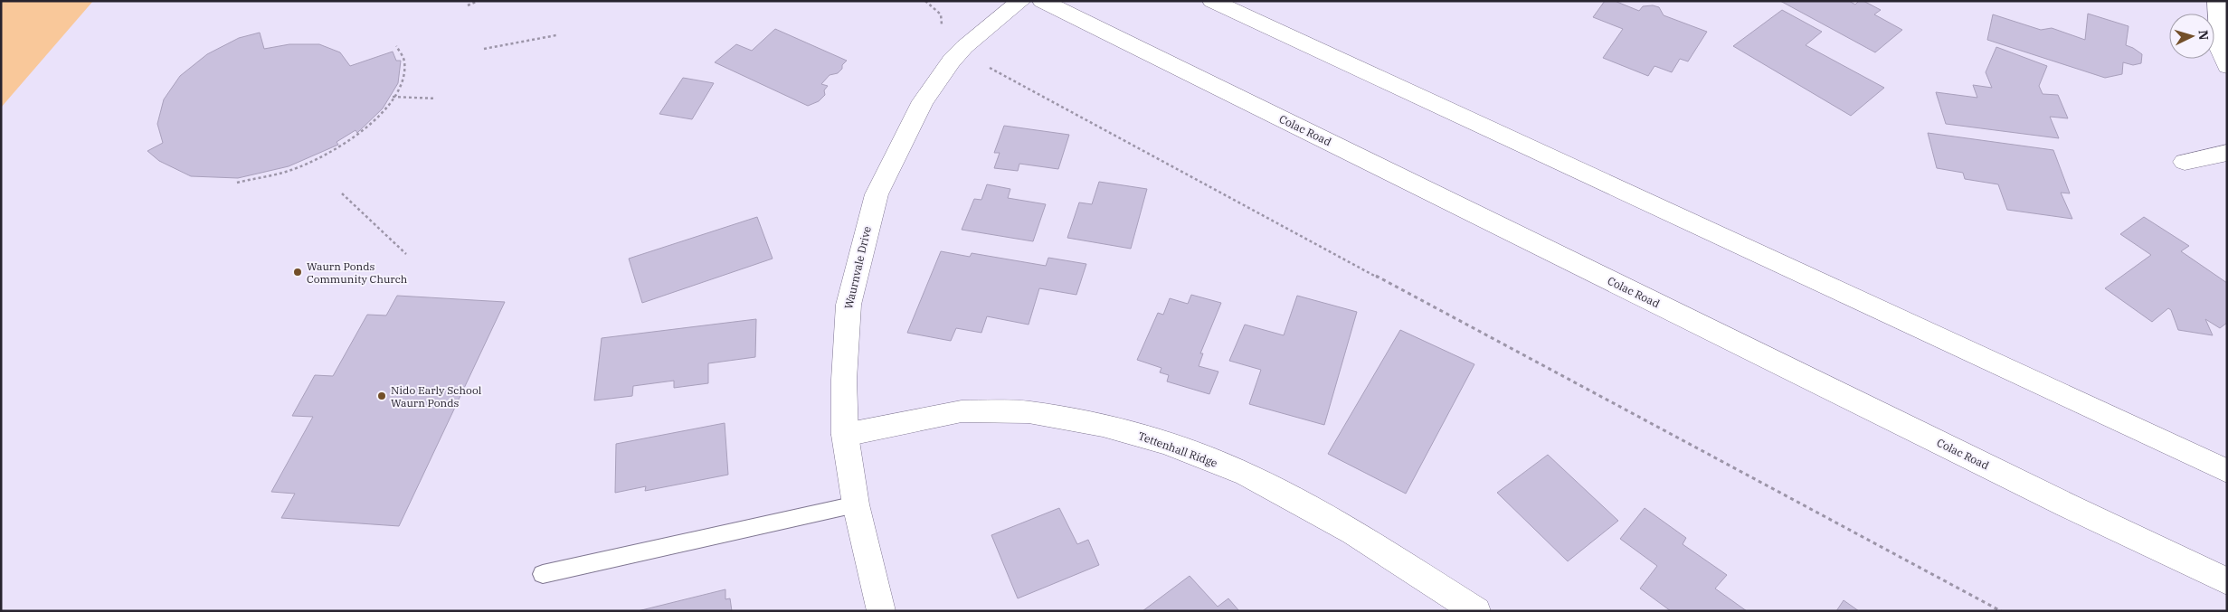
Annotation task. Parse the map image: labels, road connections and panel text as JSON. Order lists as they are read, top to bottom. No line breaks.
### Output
{"streets":{"main road":["Colac Road","Waurnvale Drive","Tettenhall Ridge"]},"crossings":[["Waurnvale Drive","Tettenhall Ridge"]],"places":["Waurn Ponds Community Church","Nido Early School Waurn Ponds"],"north":"right"}
